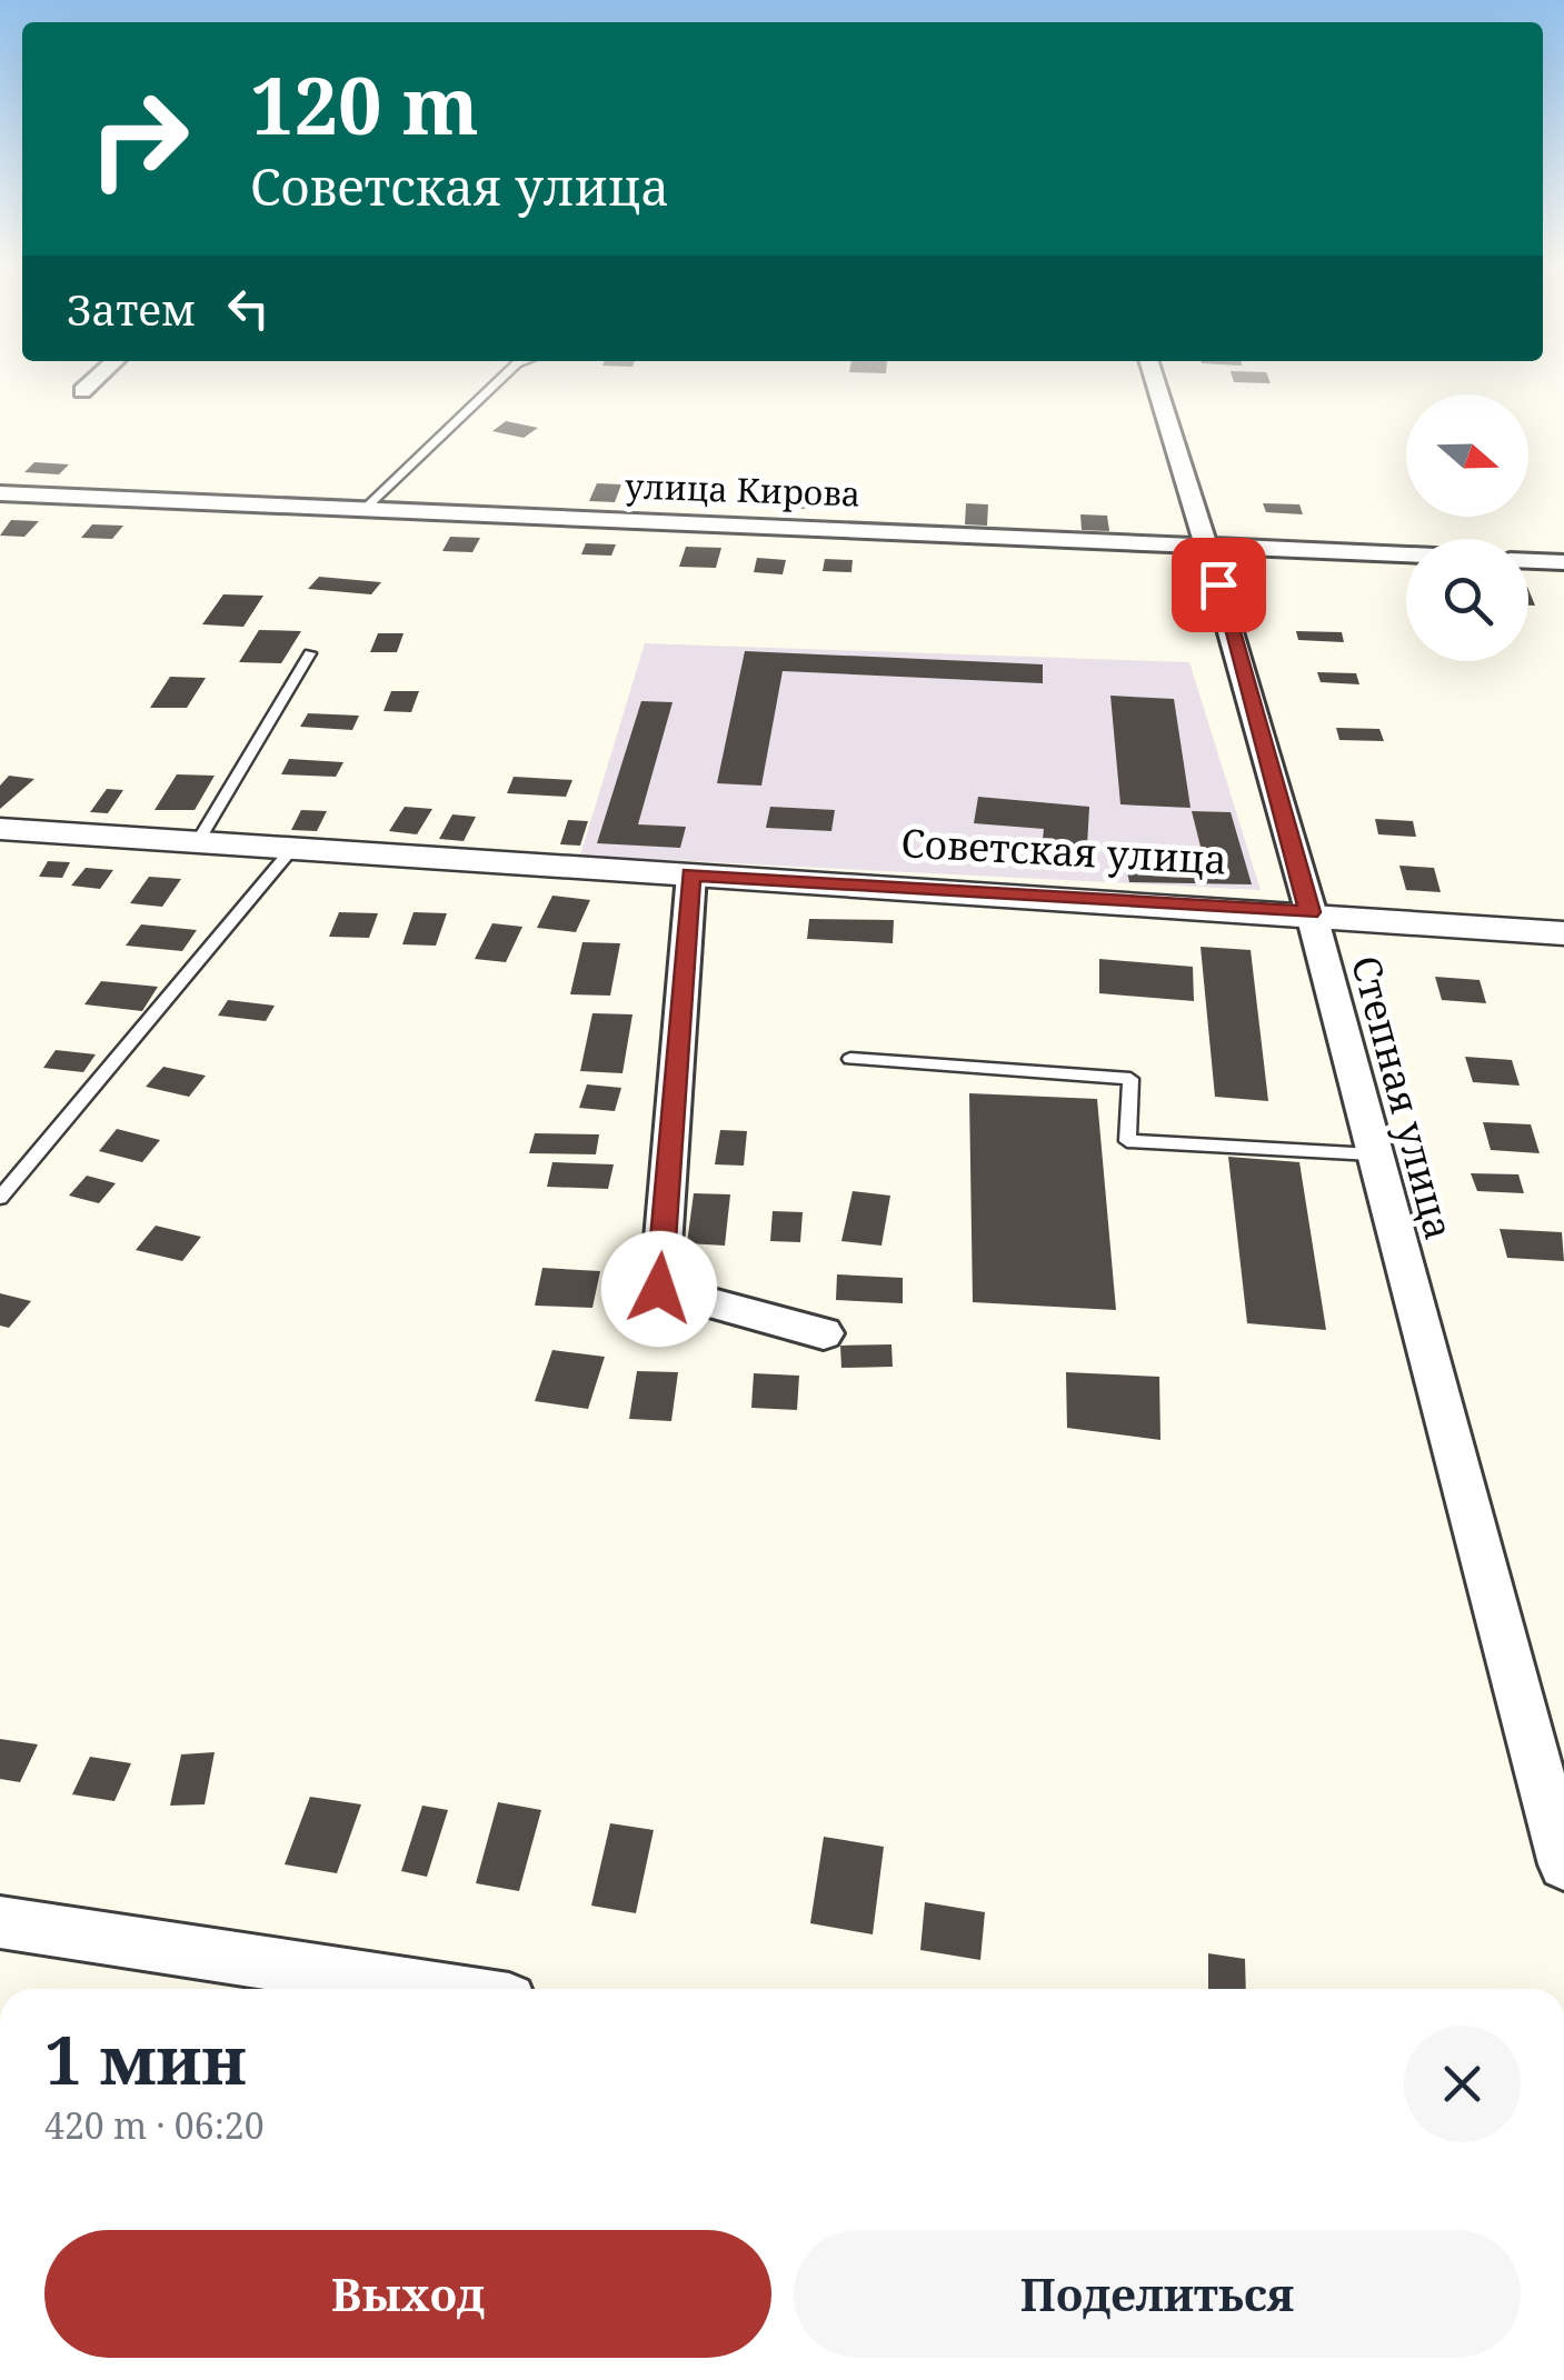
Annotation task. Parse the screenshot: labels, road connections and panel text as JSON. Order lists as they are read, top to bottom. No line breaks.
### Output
{"streets":{"street":["улица Кирова","Советская улица","Степная улица"]},"crossings":[["улица Кирова","Степная улица"],["Советская улица","Степная улица"]],"north":"right","page":{"turn":["120 m","Советская улица"],"then":"Затем","heading":["1 мин","420 m · 06:20"],"buttons":["Выход","Поделиться"]}}
